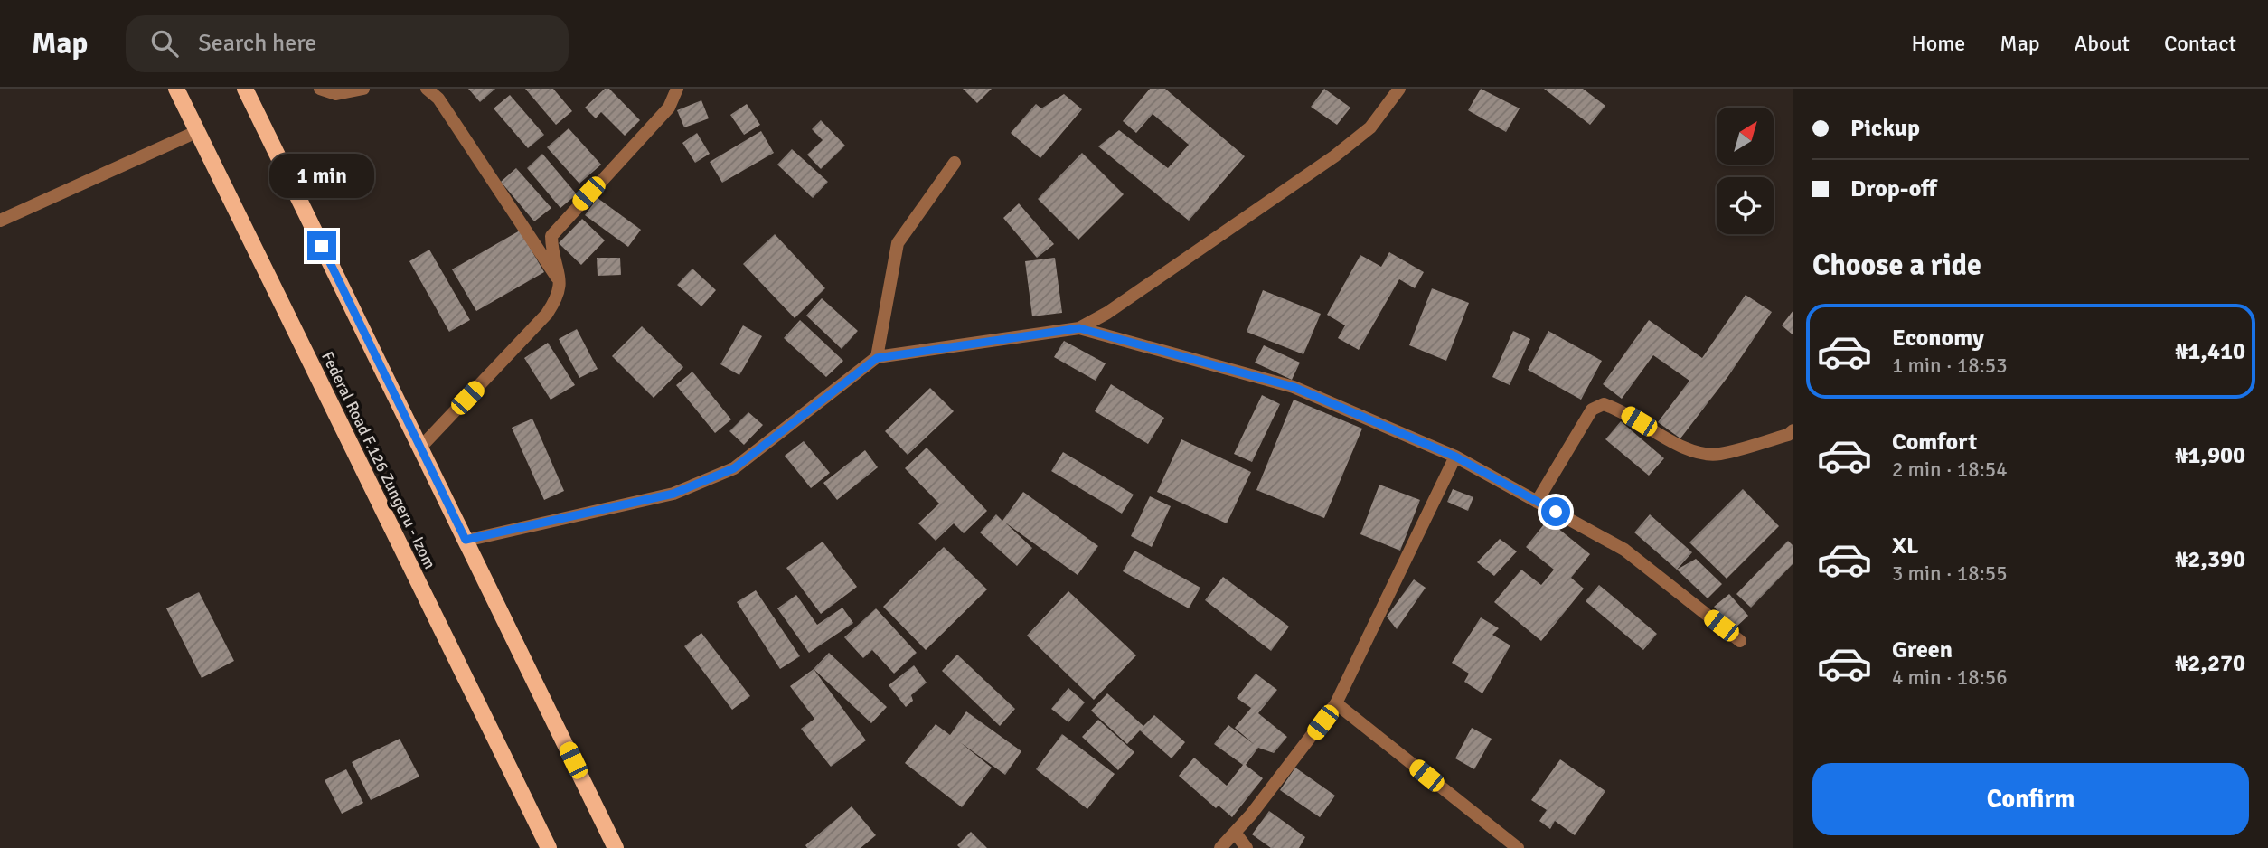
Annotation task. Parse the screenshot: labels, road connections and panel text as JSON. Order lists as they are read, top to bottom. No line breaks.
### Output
{"streets":{"main road":["Federal Road F.126 Zungeru - Izom"]},"north":"top right","page":{"header":"Map","search":"Search here","nav":["Home","Map","About","Contact"],"banner":["Pickup","Drop-off"],"bubble":"1 min","heading":"Choose a ride","list":[{"name":"Economy","note":"1 min · 18:53","value":"₦1,410"},{"name":"Comfort","note":"2 min · 18:54","value":"₦1,900"},{"name":"XL","note":"3 min · 18:55","value":"₦2,390"},{"name":"Green","note":"4 min · 18:56","value":"₦2,270"}],"buttons":"Confirm"}}
